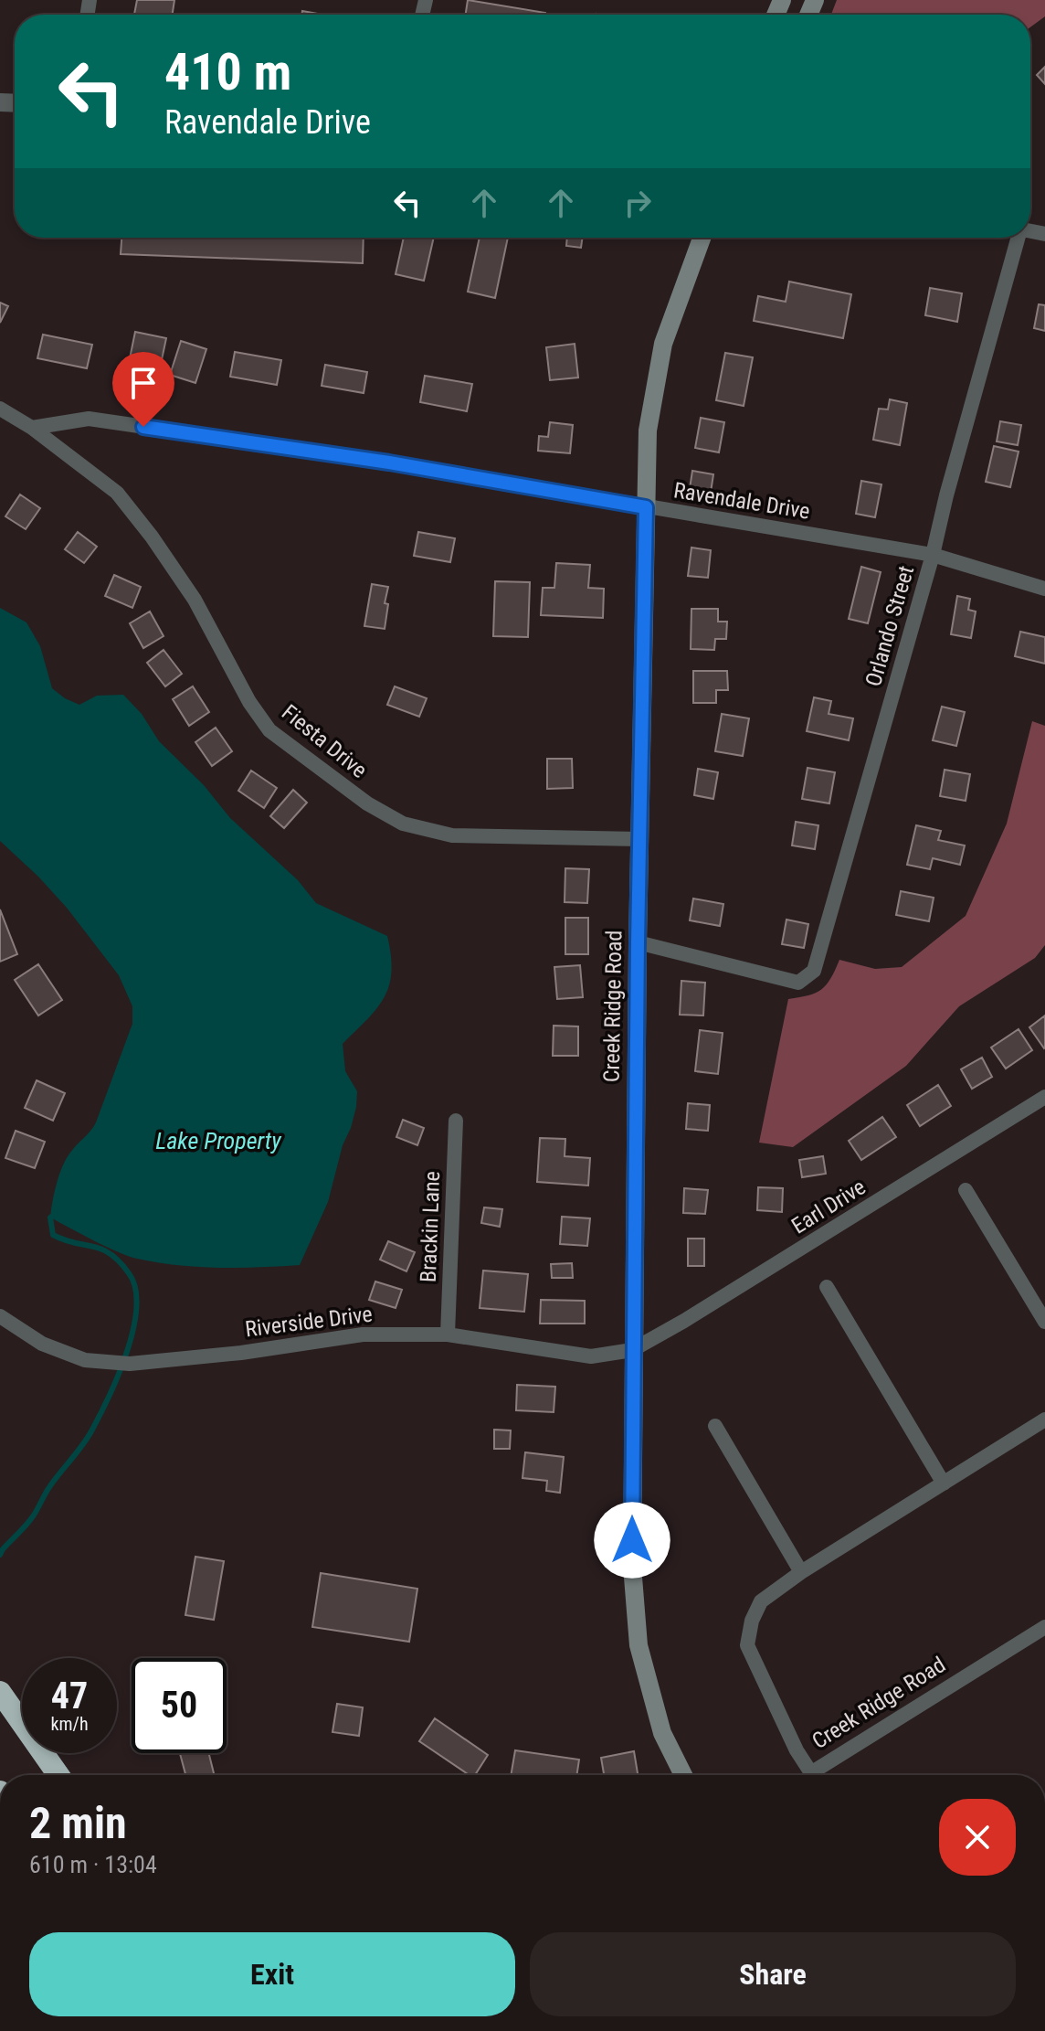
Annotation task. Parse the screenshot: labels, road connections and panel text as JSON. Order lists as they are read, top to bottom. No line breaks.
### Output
{"streets":{"main road":["Creek Ridge Road"],"street":["Ravendale Drive","Orlando Street","Fiesta Drive","Earl Drive","Brackin Lane","Riverside Drive"]},"crossings":[["Ravendale Drive","Orlando Street"],["Ravendale Drive","Fiesta Drive"],["Ravendale Drive","Creek Ridge Road"],["Orlando Street","Creek Ridge Road"],["Fiesta Drive","Creek Ridge Road"],["Creek Ridge Road","Earl Drive"],["Creek Ridge Road","Riverside Drive"],["Earl Drive","Riverside Drive"],["Brackin Lane","Riverside Drive"]],"water":["Lake Property"],"page":{"turn":["410 m","Ravendale Drive"],"speed":"47 km/h","limit":"50","heading":["2 min","610 m · 13:04"],"buttons":["Exit","Share"]}}
